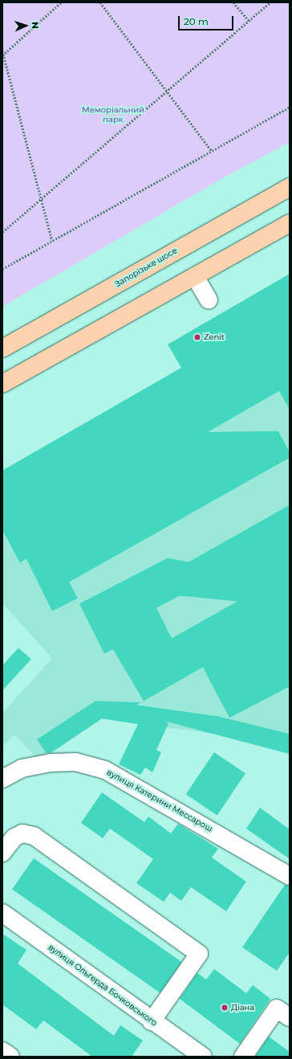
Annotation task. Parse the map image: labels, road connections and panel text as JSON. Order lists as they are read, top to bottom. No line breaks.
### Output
{"streets":{"main road":["Запорізьке шосе"],"street":["вулиця Катерини Мессарош","вулиця Ольгерда Бочковського"]},"parks":["Меморіальний парк"],"places":["Zenit","Діана"],"scale_bar":"20 m","north":"right"}
